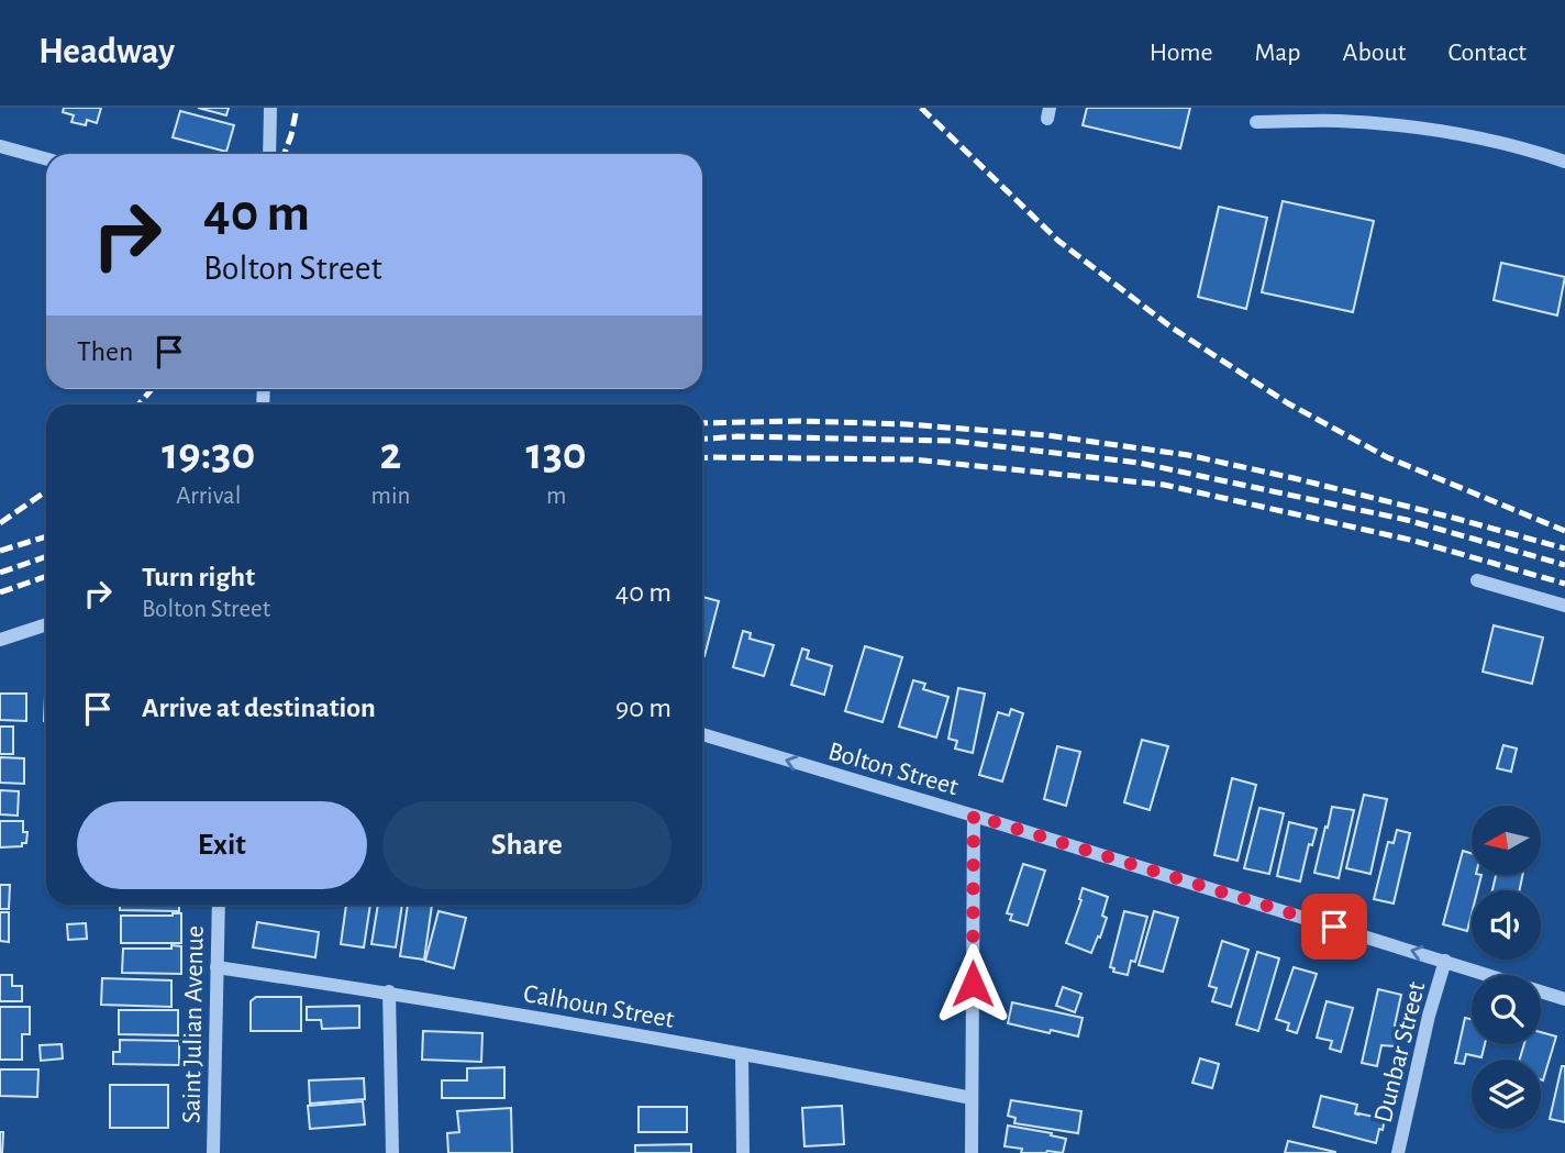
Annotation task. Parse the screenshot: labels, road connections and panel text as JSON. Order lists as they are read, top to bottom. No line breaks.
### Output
{"streets":{"street":["Bolton Street","Calhoun Street","Saint Julian Avenue","Dunbar Street"]},"crossings":[["Bolton Street","Dunbar Street"],["Calhoun Street","Saint Julian Avenue"]],"one_way":["Bolton Street"],"north":"left","page":{"header":"Headway","nav":["Home","Map","About","Contact"],"turn":["40 m","Bolton Street"],"then":"Then","eta":["19:30","Arrival","2","min","130","m"],"list":[{"name":"Turn right","note":"Bolton Street","value":"40 m"},{"name":"Arrive at destination","value":"90 m"}],"buttons":["Exit","Share"]}}
